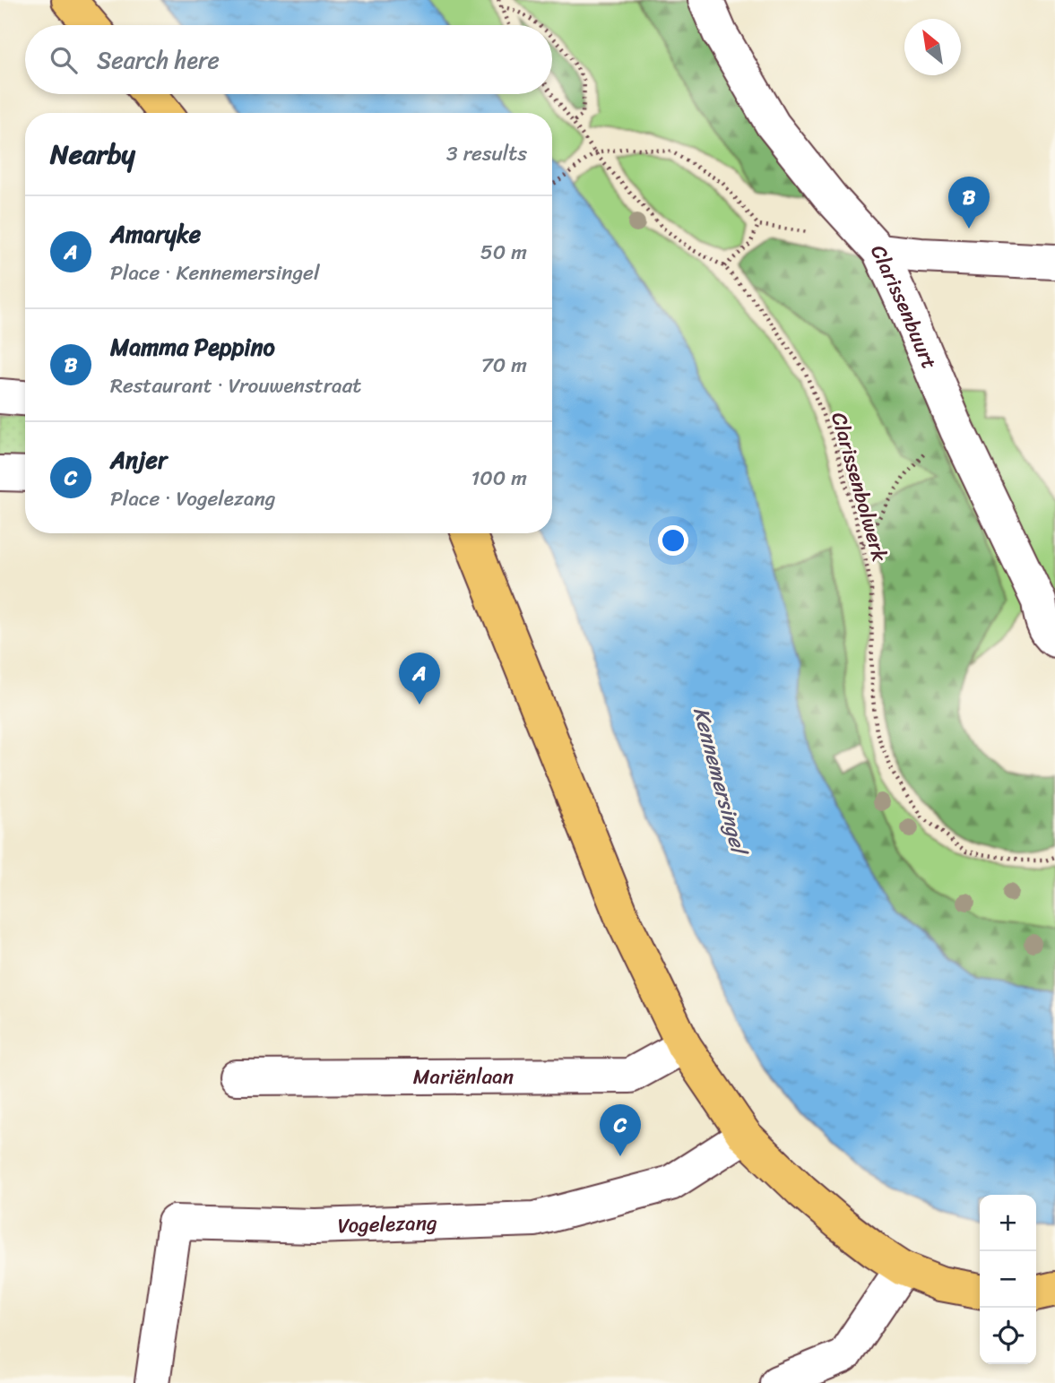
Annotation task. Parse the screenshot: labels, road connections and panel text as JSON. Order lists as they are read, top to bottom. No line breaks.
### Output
{"streets":{"street":["Clarissenbuurt","Mariënlaan","Vogelezang"],"path":["Clarissenbolwerk"]},"water":["Kennemersingel"],"north":"top left","page":{"search":"Search here","heading":["Nearby","3 results"],"pins":["B","A","C"],"list":[{"mark":"A","name":"Amaryke","note":"Place · Kennemersingel","value":"50 m"},{"mark":"B","name":"Mamma Peppino","note":"Restaurant · Vrouwenstraat","value":"70 m"},{"mark":"C","name":"Anjer","note":"Place · Vogelezang","value":"100 m"}],"map_buttons":["+","−"]}}
